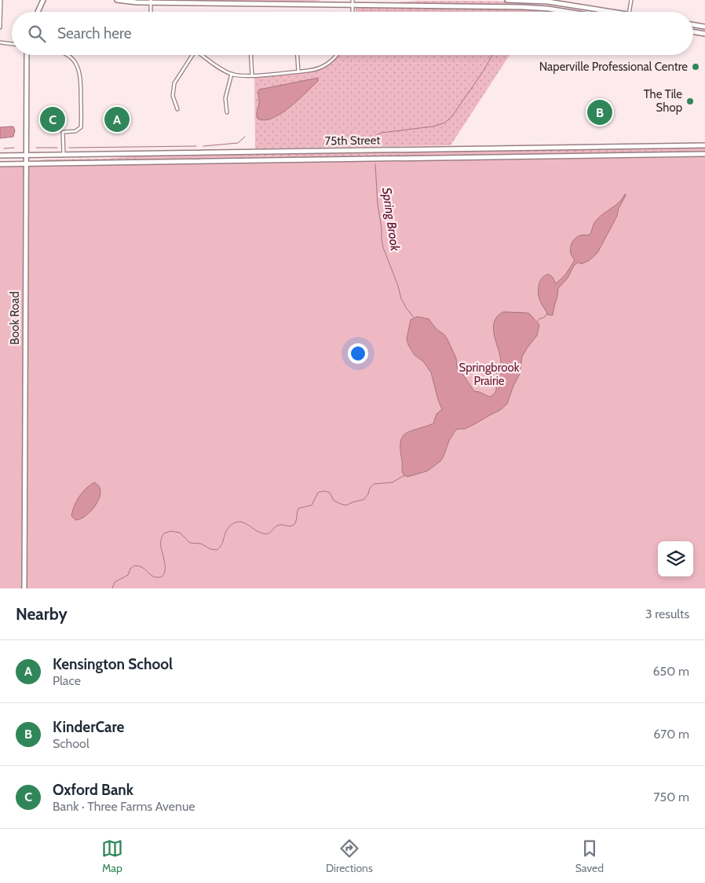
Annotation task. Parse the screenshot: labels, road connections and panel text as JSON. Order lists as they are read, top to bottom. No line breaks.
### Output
{"streets":{"main road":["75th Street","Book Road"]},"crossings":[["75th Street","Book Road"]],"water":["Spring Brook"],"parks":["Springbrook Prairie"],"places":["Naperville Professional Centre","The Tile Shop"],"page":{"search":"Search here","pins":["B","A","C"],"heading":["Nearby","3 results"],"list":[{"mark":"A","name":"Kensington School","note":"Place","value":"650 m"},{"mark":"B","name":"KinderCare","note":"School","value":"670 m"},{"mark":"C","name":"Oxford Bank","note":"Bank · Three Farms Avenue","value":"750 m"}],"nav":["Map","Directions","Saved"]}}
